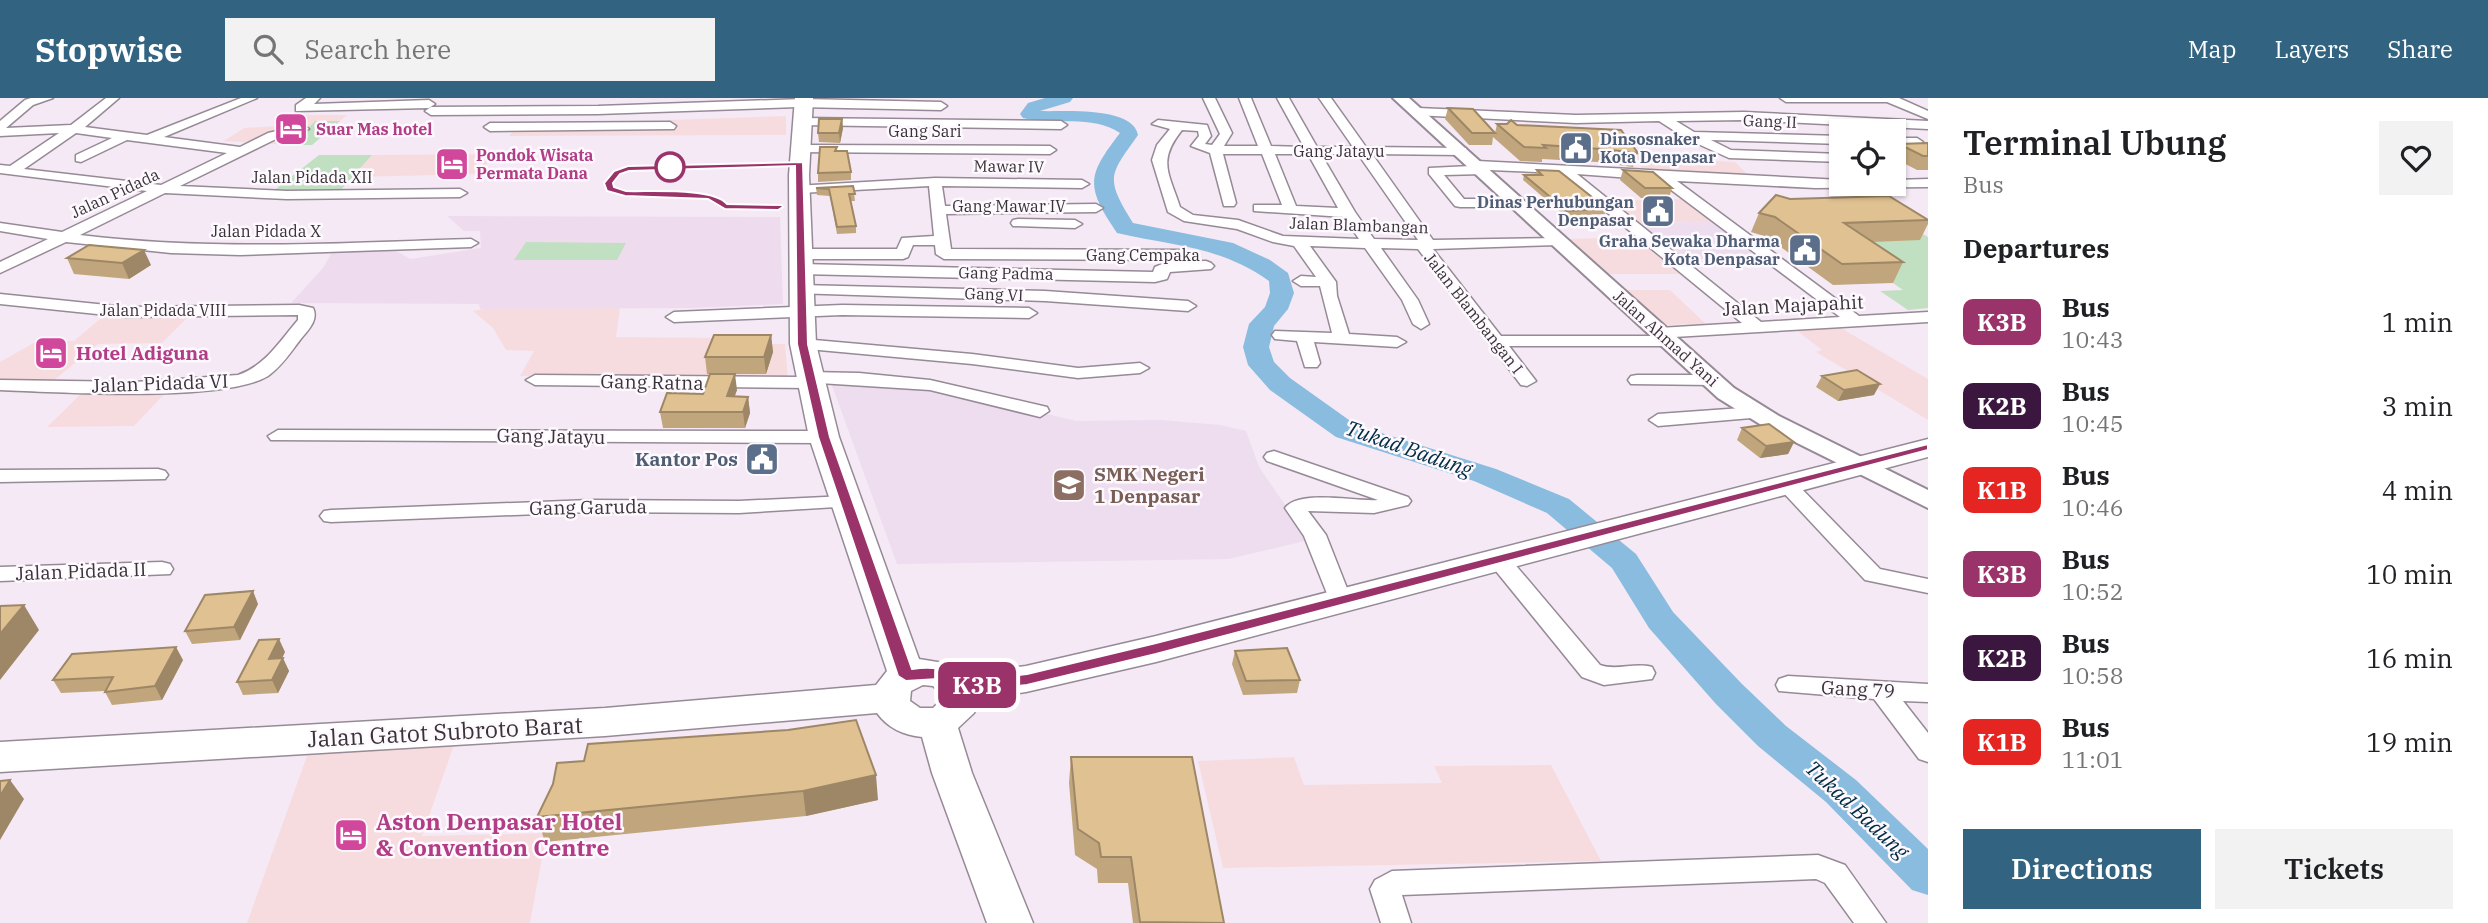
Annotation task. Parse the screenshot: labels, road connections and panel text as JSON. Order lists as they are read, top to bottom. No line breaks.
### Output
{"streets":{"highway":["Jalan Gatot Subroto Barat"],"main road":["Jalan Ahmad Yani"],"street":["Gang II","Gang Sari","Gang Jatayu","Mawar IV","Jalan Pidada XII","Jalan Pidada","Gang Mawar IV","Jalan Blambangan","Jalan Pidada X","Gang Cempaka","Gang Padma","Gang VI","Jalan Majapahit","Jalan Pidada VIII","Jalan Blambangan I","Gang Ratna","Jalan Pidada VI","Gang Garuda","Jalan Pidada II","Gang 79"]},"crossings":[["Gang Jatayu","Jalan Ahmad Yani"],["Jalan Pidada XII","Jalan Pidada"],["Jalan Pidada","Jalan Pidada X"],["Gang Mawar IV","Gang Cempaka"],["Jalan Blambangan","Jalan Blambangan I"],["Jalan Blambangan","Jalan Ahmad Yani"],["Gang Cempaka","Gang Padma"],["Gang Cempaka","Gang VI"],["Gang Padma","Gang VI"],["Jalan Majapahit","Jalan Blambangan I"],["Jalan Majapahit","Jalan Ahmad Yani"],["Jalan Pidada VIII","Jalan Pidada VI"]],"water":["Tukad Badung"],"places":{"hotel":["Suar Mas hotel","Pondok Wisata Permata Dana","Hotel Adiguna","Aston Denpasar Hotel & Convention Centre"],"public building":["Dinsosnaker Kota Denpasar","Dinas Perhubungan Denpasar","Graha Sewaka Dharma Kota Denpasar","Kantor Pos"],"school or university":["SMK Negeri 1 Denpasar"]},"lines":["bus line K3B"],"page":{"header":"Stopwise","search":"Search here","nav":["Map","Layers","Share"],"on_map":"K3B","heading":[["Terminal Ubung","Bus"],"Departures"],"list":[{"mark":"K3B","name":"Bus","note":"10:43","value":"1 min"},{"mark":"K2B","name":"Bus","note":"10:45","value":"3 min"},{"mark":"K1B","name":"Bus","note":"10:46","value":"4 min"},{"mark":"K3B","name":"Bus","note":"10:52","value":"10 min"},{"mark":"K2B","name":"Bus","note":"10:58","value":"16 min"},{"mark":"K1B","name":"Bus","note":"11:01","value":"19 min"}],"buttons":["Directions","Tickets"]}}
